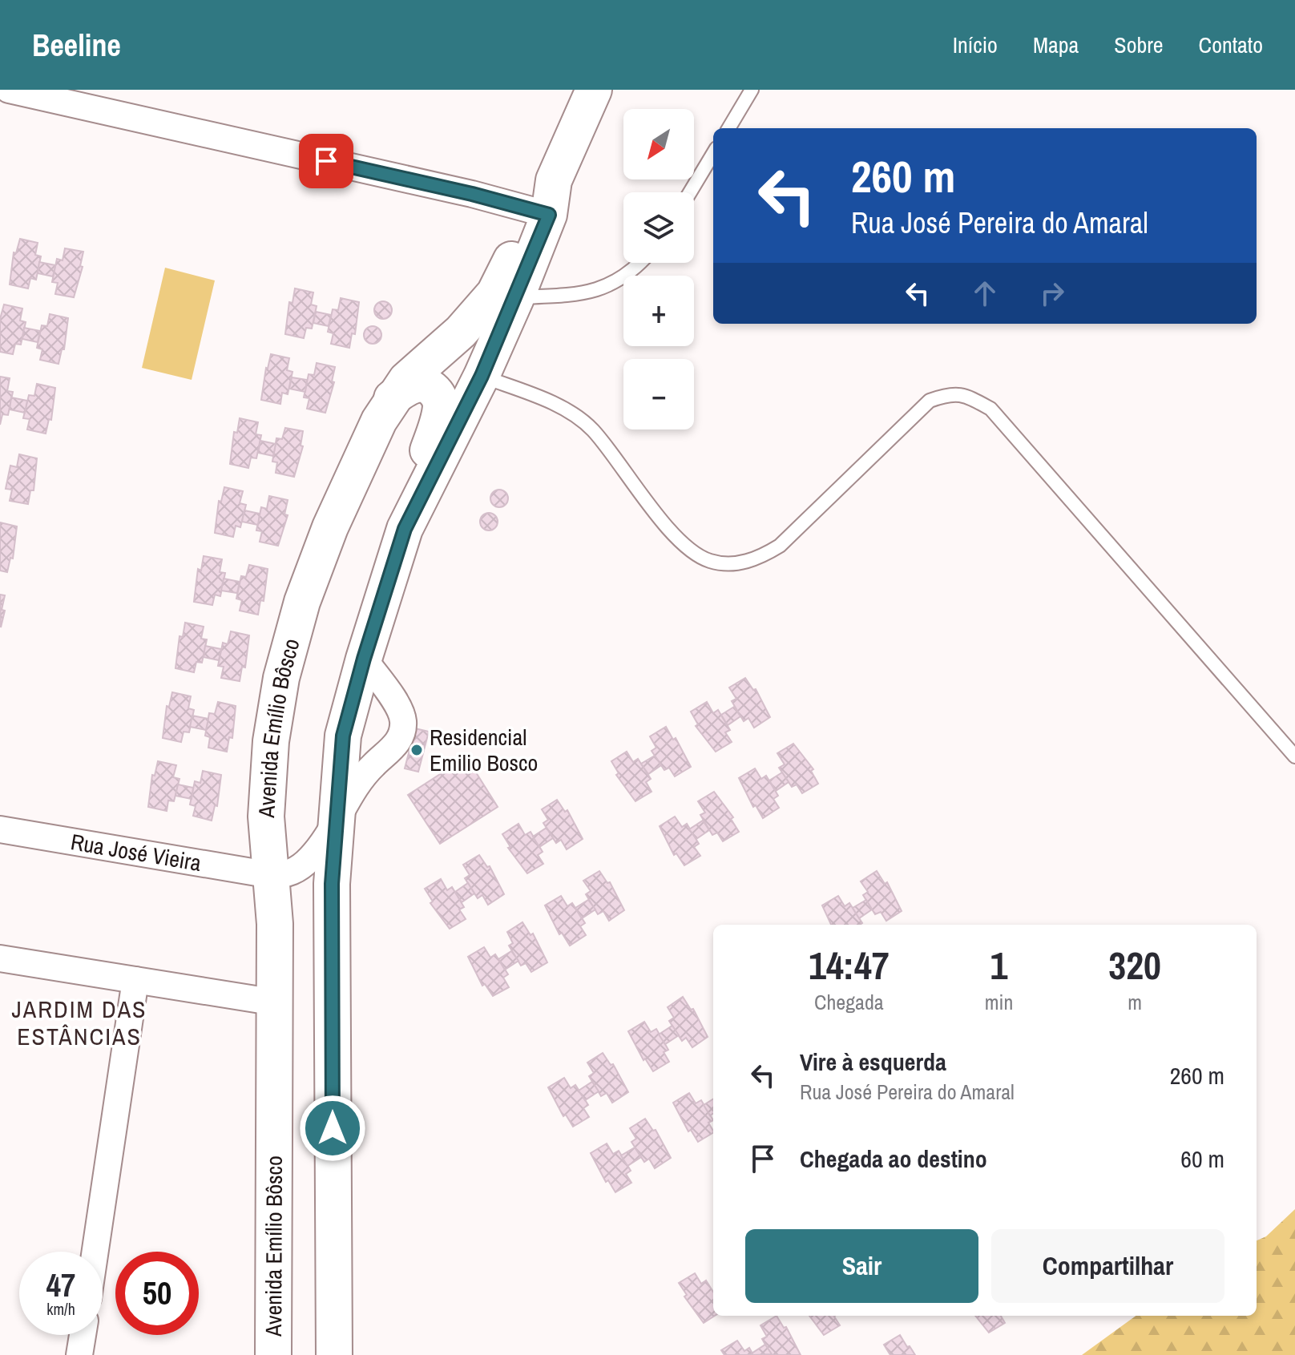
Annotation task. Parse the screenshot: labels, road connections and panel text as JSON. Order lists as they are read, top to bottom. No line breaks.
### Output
{"streets":{"main road":["Avenida Emílio Bôsco"],"street":["Rua José Vieira"]},"crossings":[["Avenida Emílio Bôsco","Rua José Vieira"]],"districts":["JARDIM DAS ESTÂNCIAS"],"places":["Residencial Emilio Bosco"],"north":"bottom left","page":{"header":"Beeline","nav":["Início","Mapa","Sobre","Contato"],"map_buttons":["+","−"],"turn":["260 m","Rua José Pereira do Amaral"],"eta":["14:47","Chegada","1","min","320","m"],"list":[{"name":"Vire à esquerda","note":"Rua José Pereira do Amaral","value":"260 m"},{"name":"Chegada ao destino","value":"60 m"}],"buttons":["Sair","Compartilhar"],"speed":"47 km/h","limit":"50"}}
